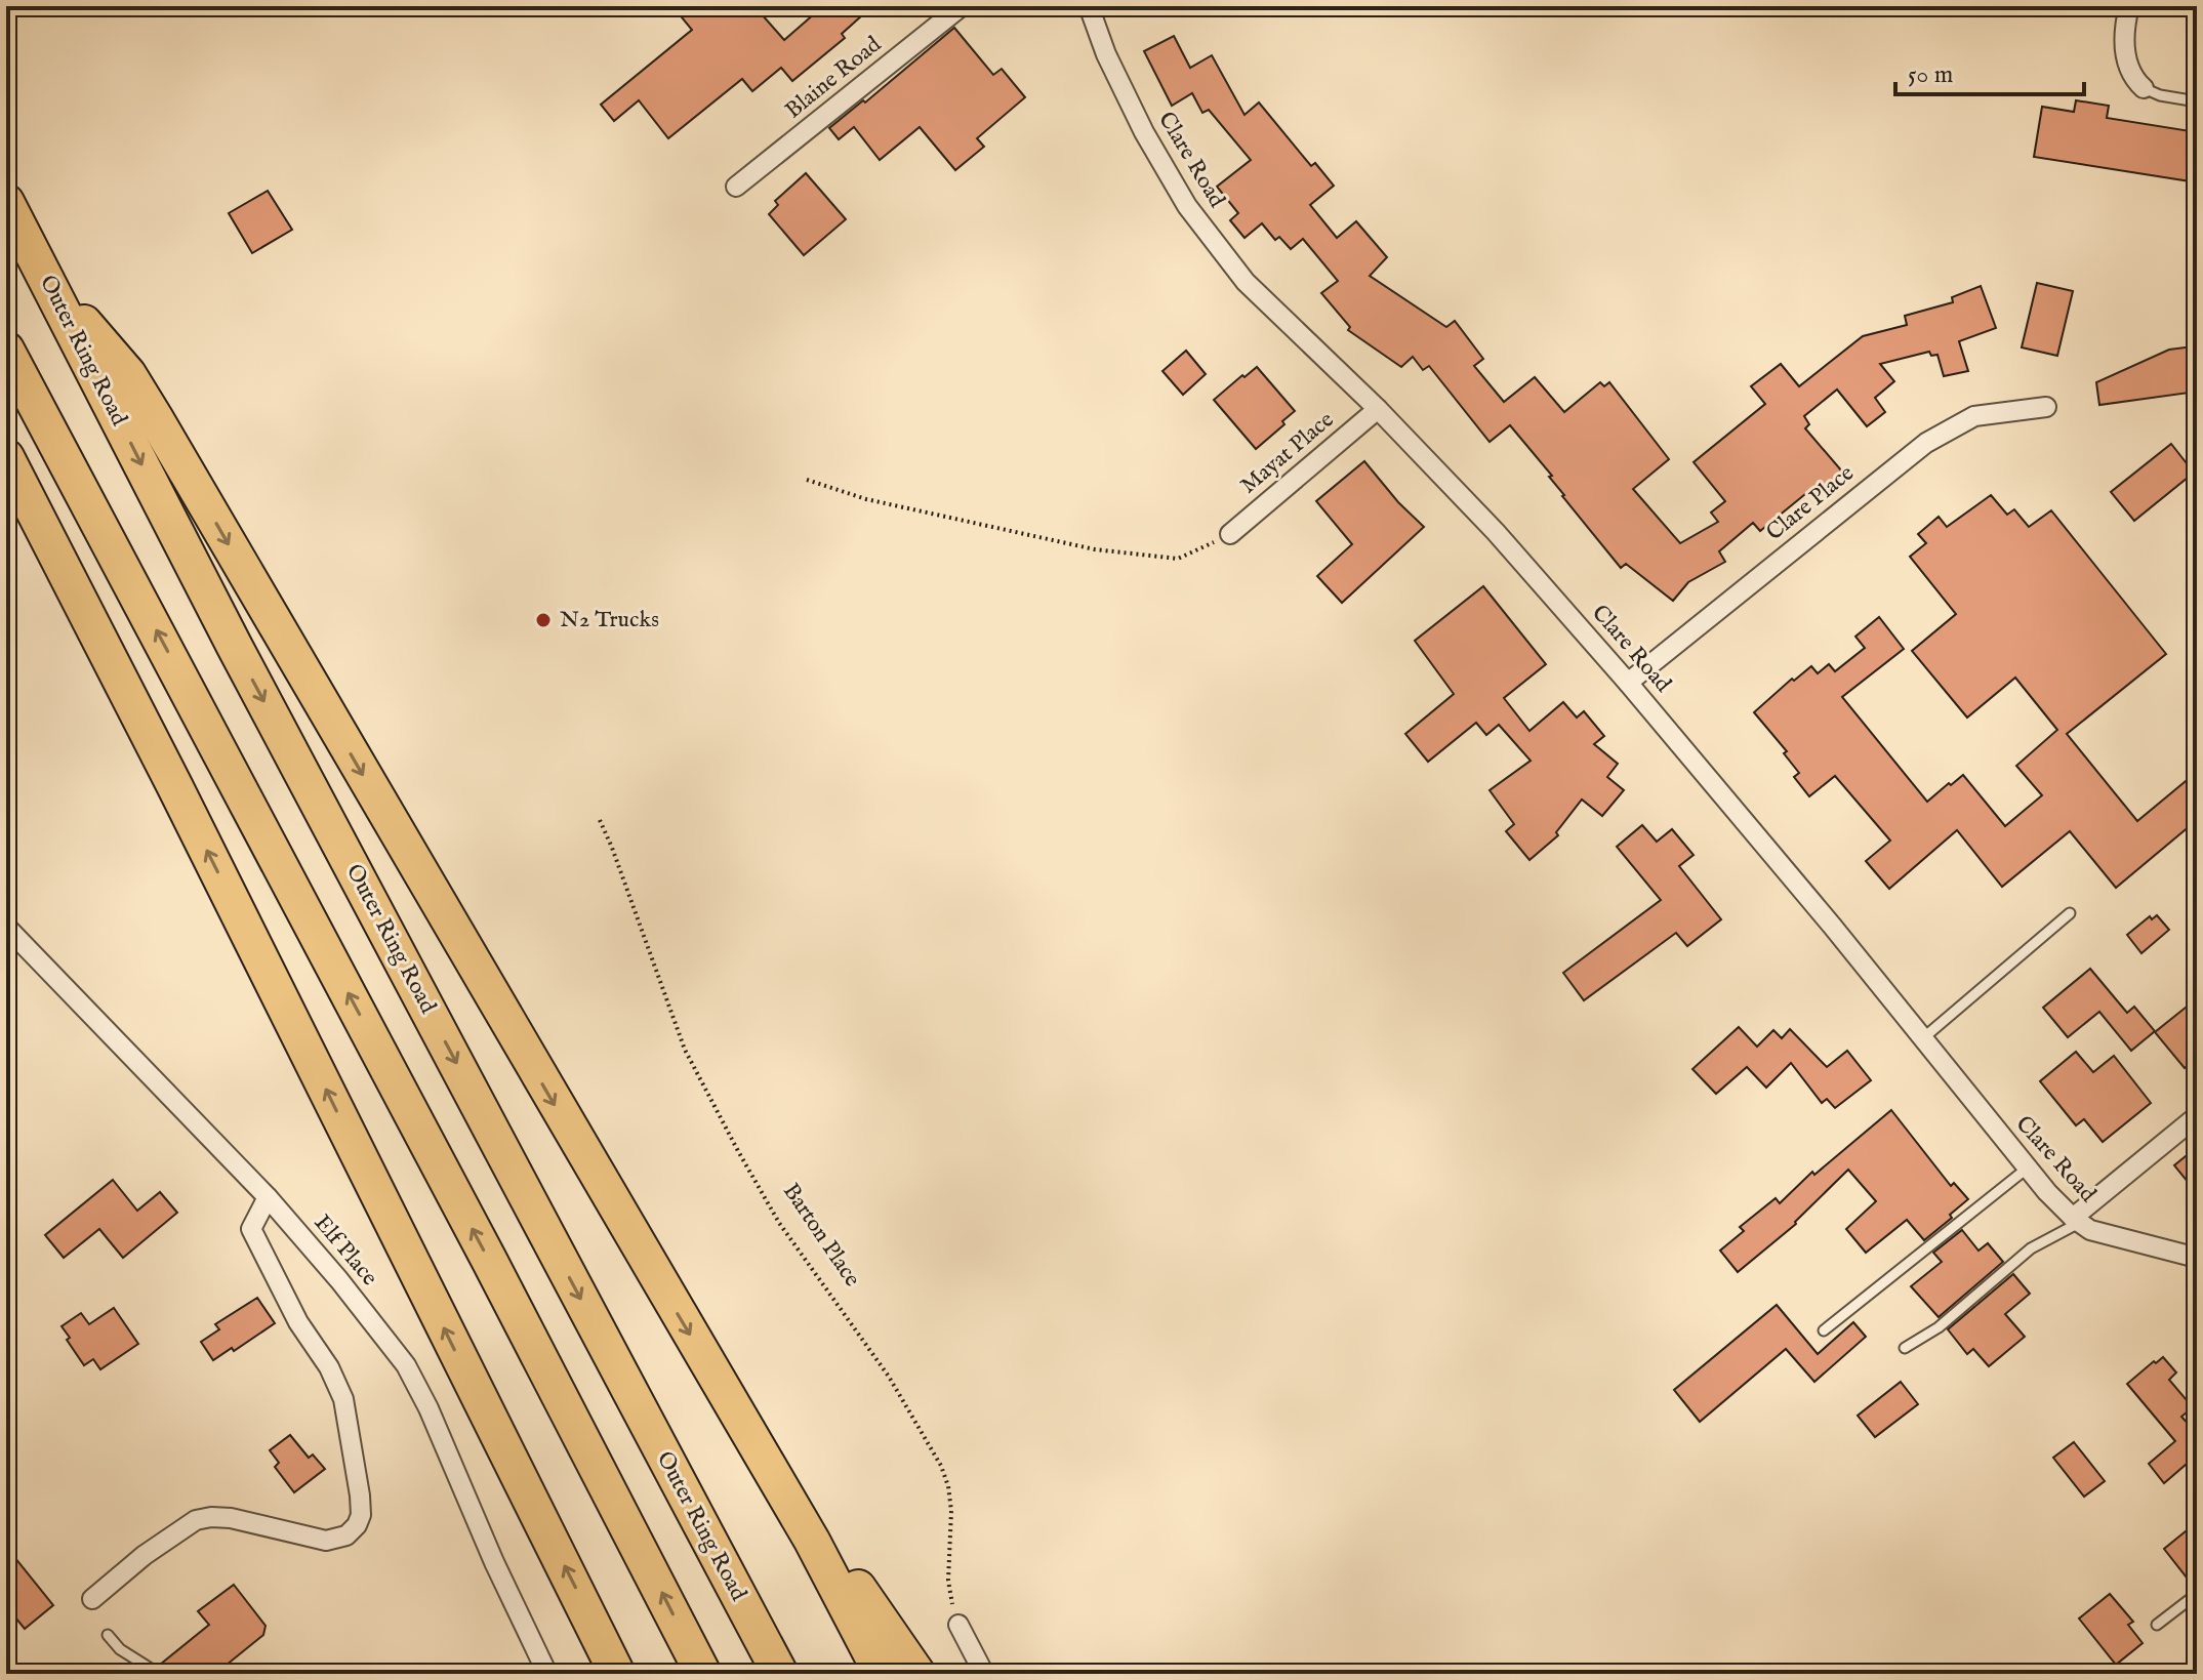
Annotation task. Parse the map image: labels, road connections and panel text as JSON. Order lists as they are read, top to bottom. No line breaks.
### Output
{"streets":{"highway":["Outer Ring Road"],"street":["Blaine Road","Clare Road","Mayat Place","Clare Place","Elf Place"],"path":["Barton Place"]},"crossings":[["Clare Road","Mayat Place"],["Clare Road","Clare Place"]],"places":["N2 Trucks"],"scale_bar":"50 m"}
